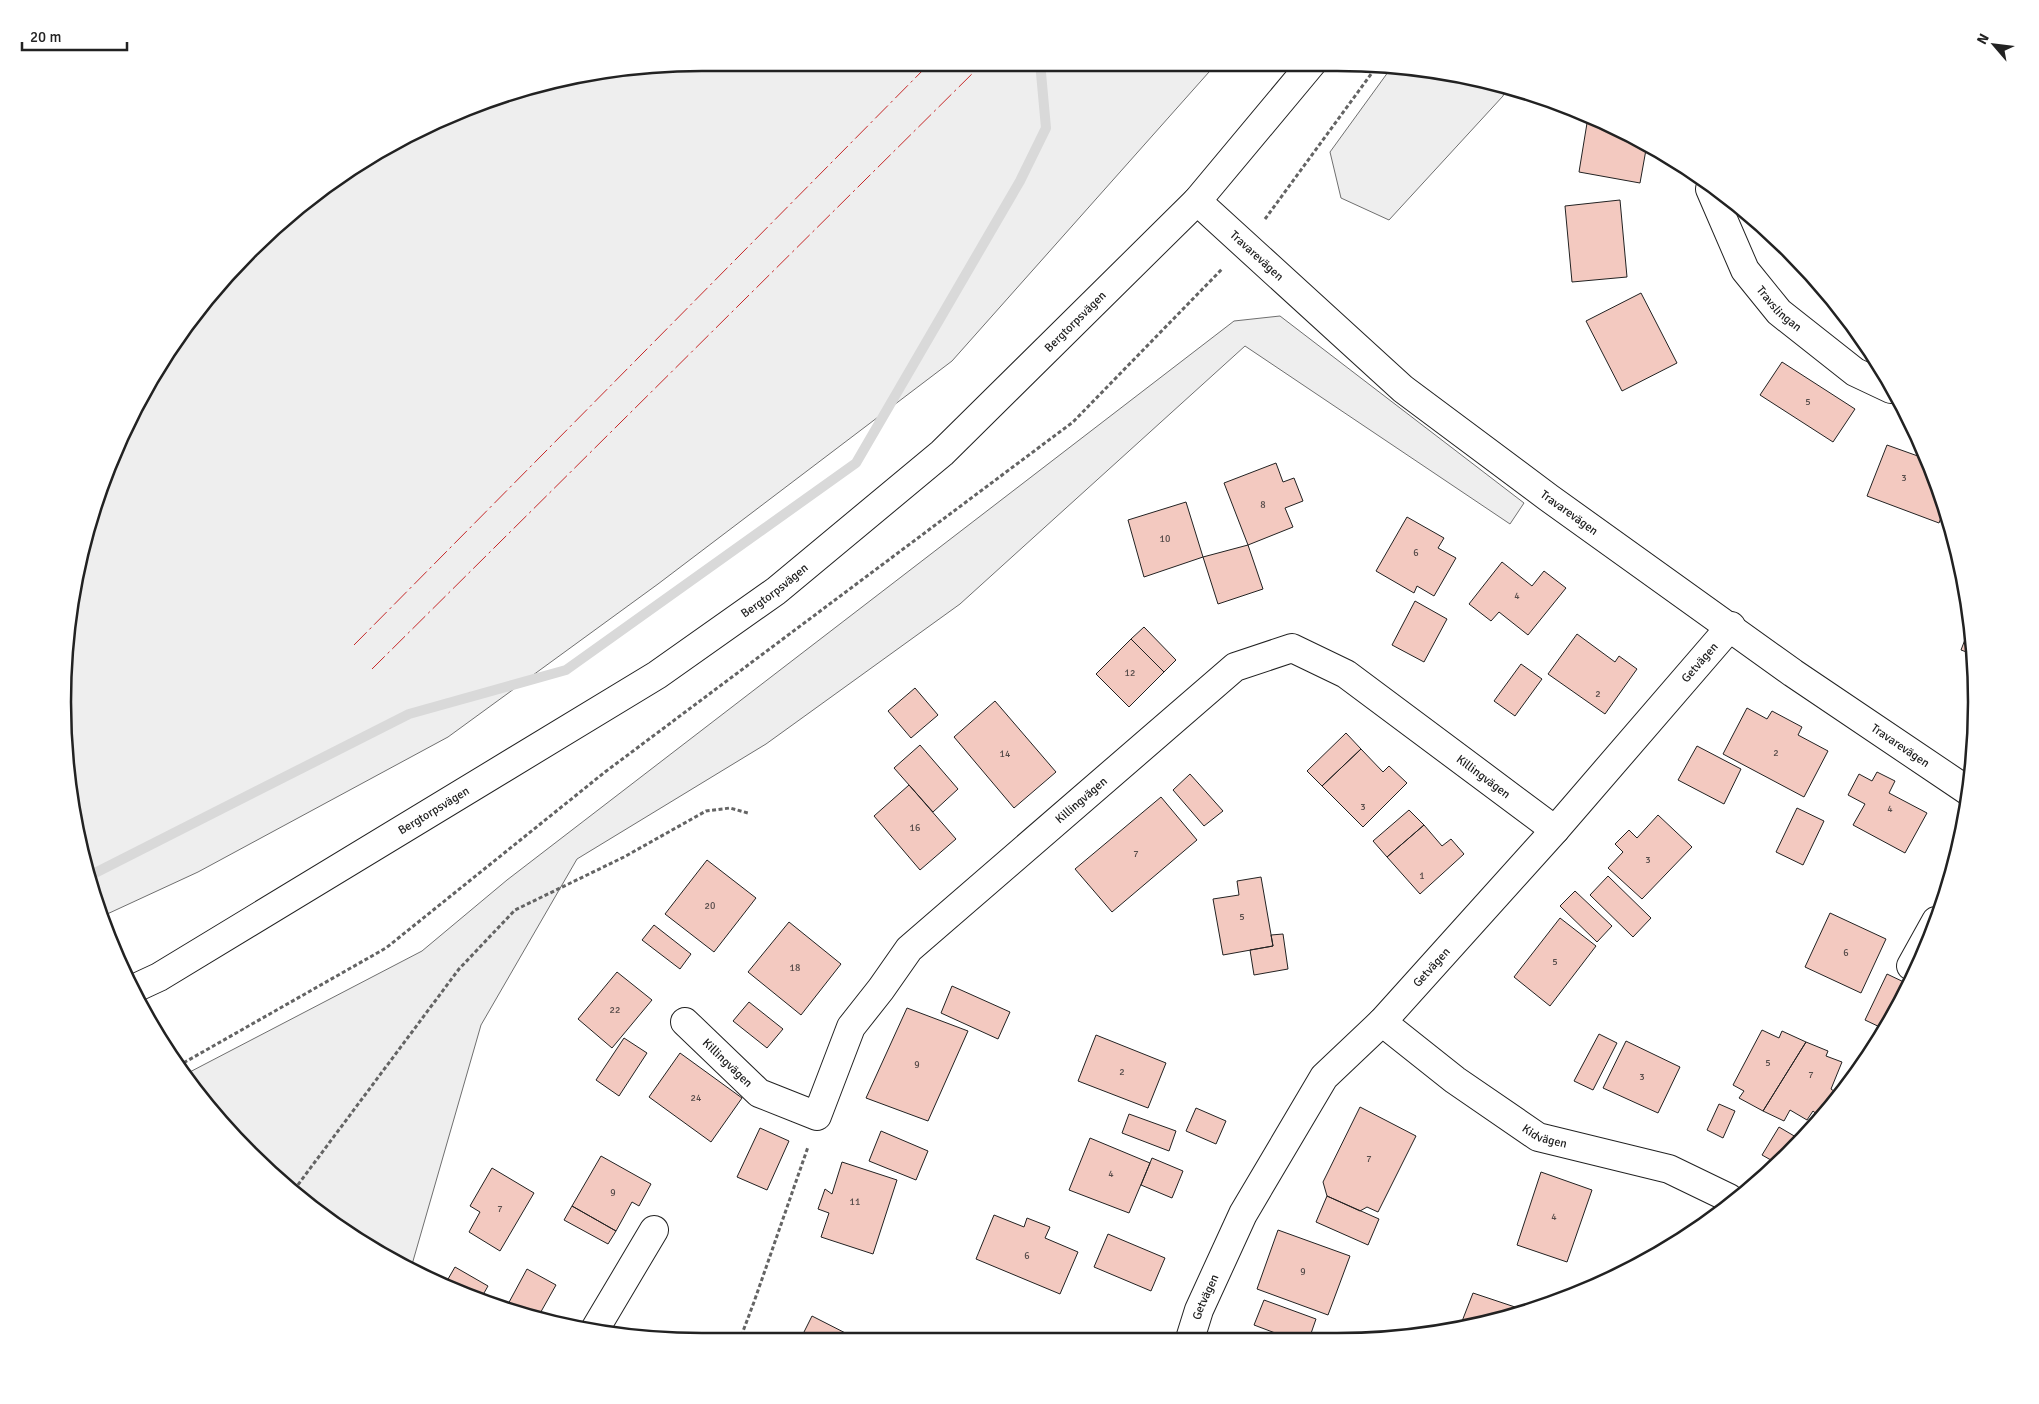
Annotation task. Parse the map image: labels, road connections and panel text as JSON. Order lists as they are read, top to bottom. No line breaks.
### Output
{"streets":{"street":["Travarevägen","Travslingan","Bergtorpsvägen","Getvägen","Killingvägen","Kidvägen"]},"crossings":[["Travarevägen","Bergtorpsvägen"],["Travarevägen","Getvägen"],["Getvägen","Killingvägen"],["Getvägen","Kidvägen"]],"house_numbers":["5","3","8","10","6","4","12","2","2","14","3","4","16","7","3","1","20","5","6","5","18","22","5","9","2","7","3","24","7","4","9","11","7","4","6","9"],"scale_bar":"20 m","north":"top left"}
